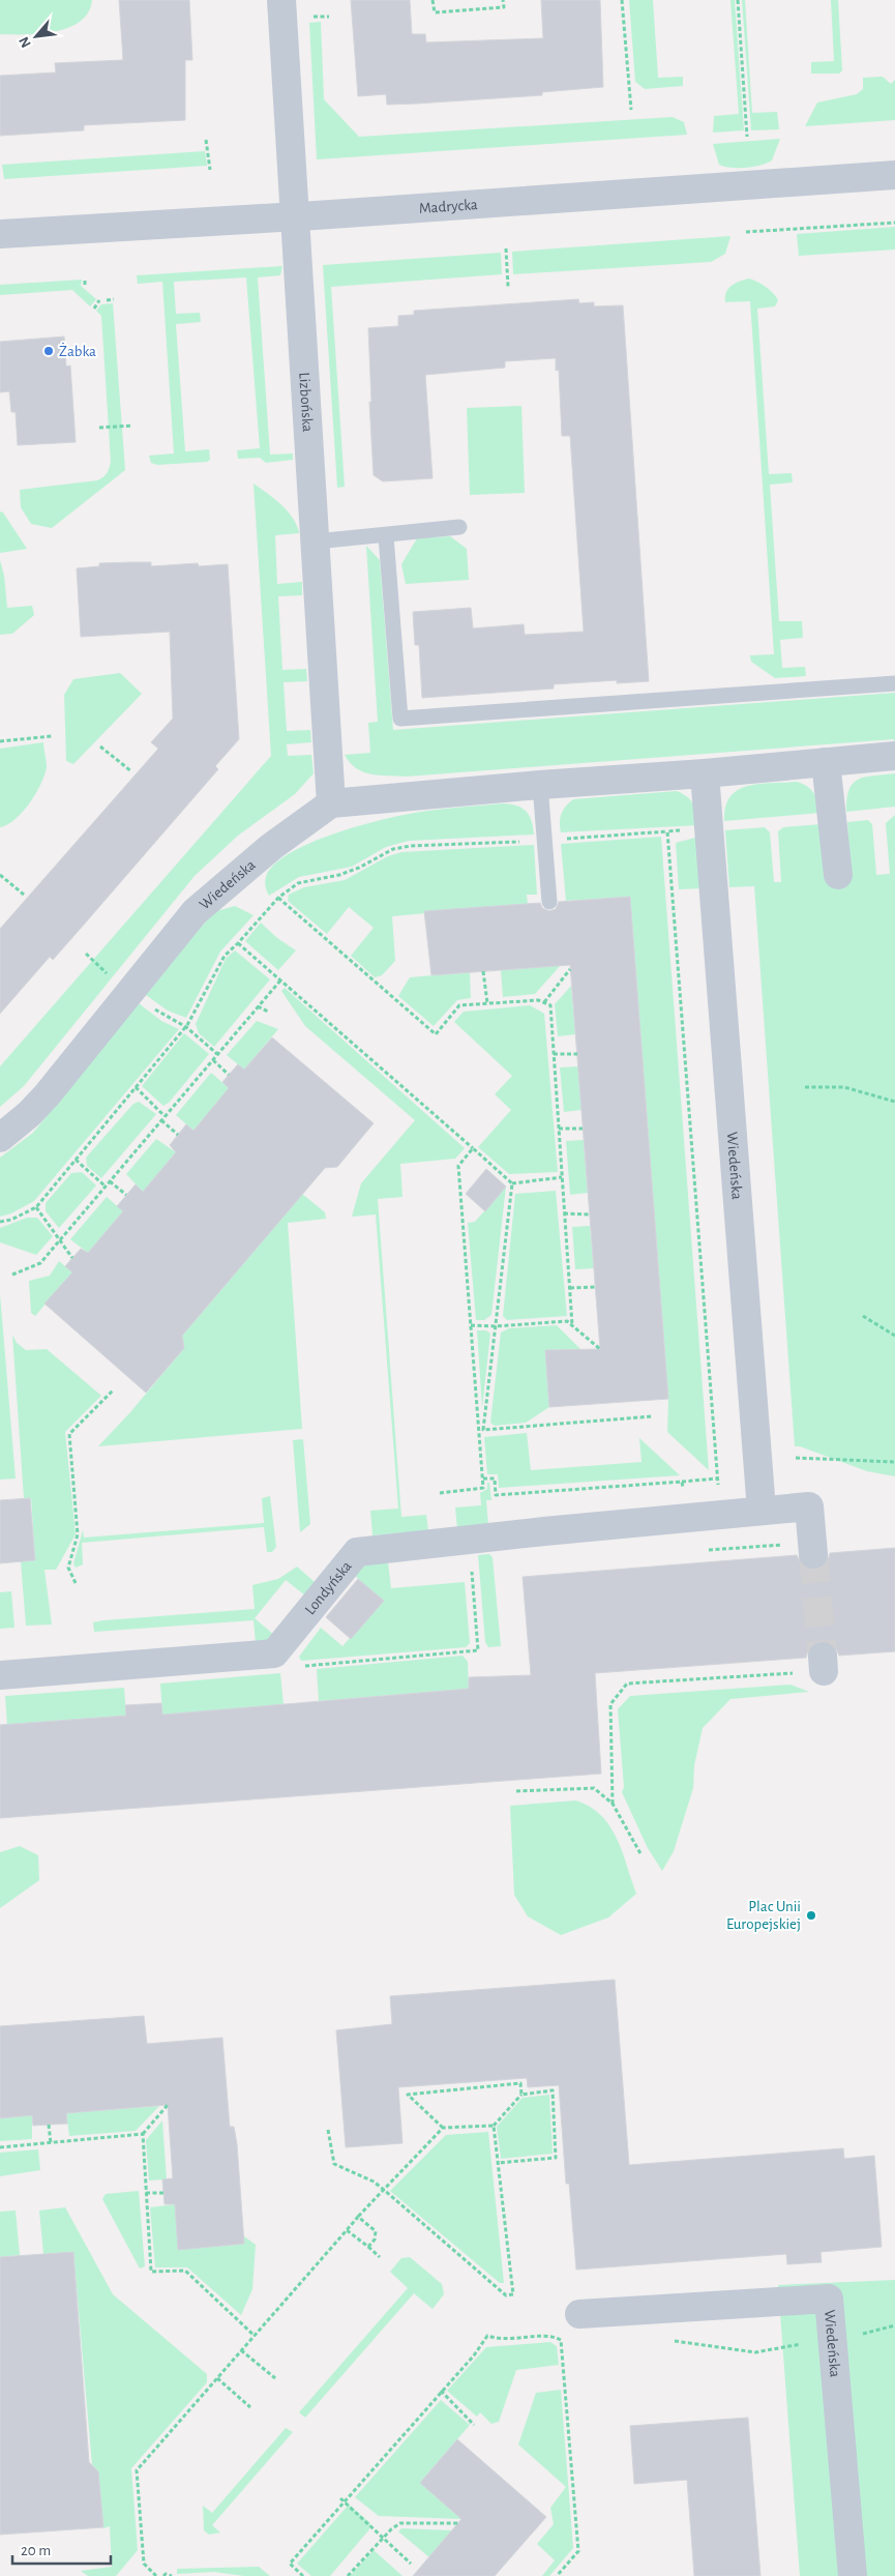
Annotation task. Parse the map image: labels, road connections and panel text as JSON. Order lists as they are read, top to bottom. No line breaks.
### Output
{"streets":{"street":["Madrycka","Lizbońska","Wiedeńska","Londyńska"]},"crossings":[["Madrycka","Lizbońska"],["Lizbońska","Wiedeńska"],["Wiedeńska","Londyńska"]],"places":["Żabka","Plac Unii Europejskiej"],"scale_bar":"20 m","north":"bottom left"}
